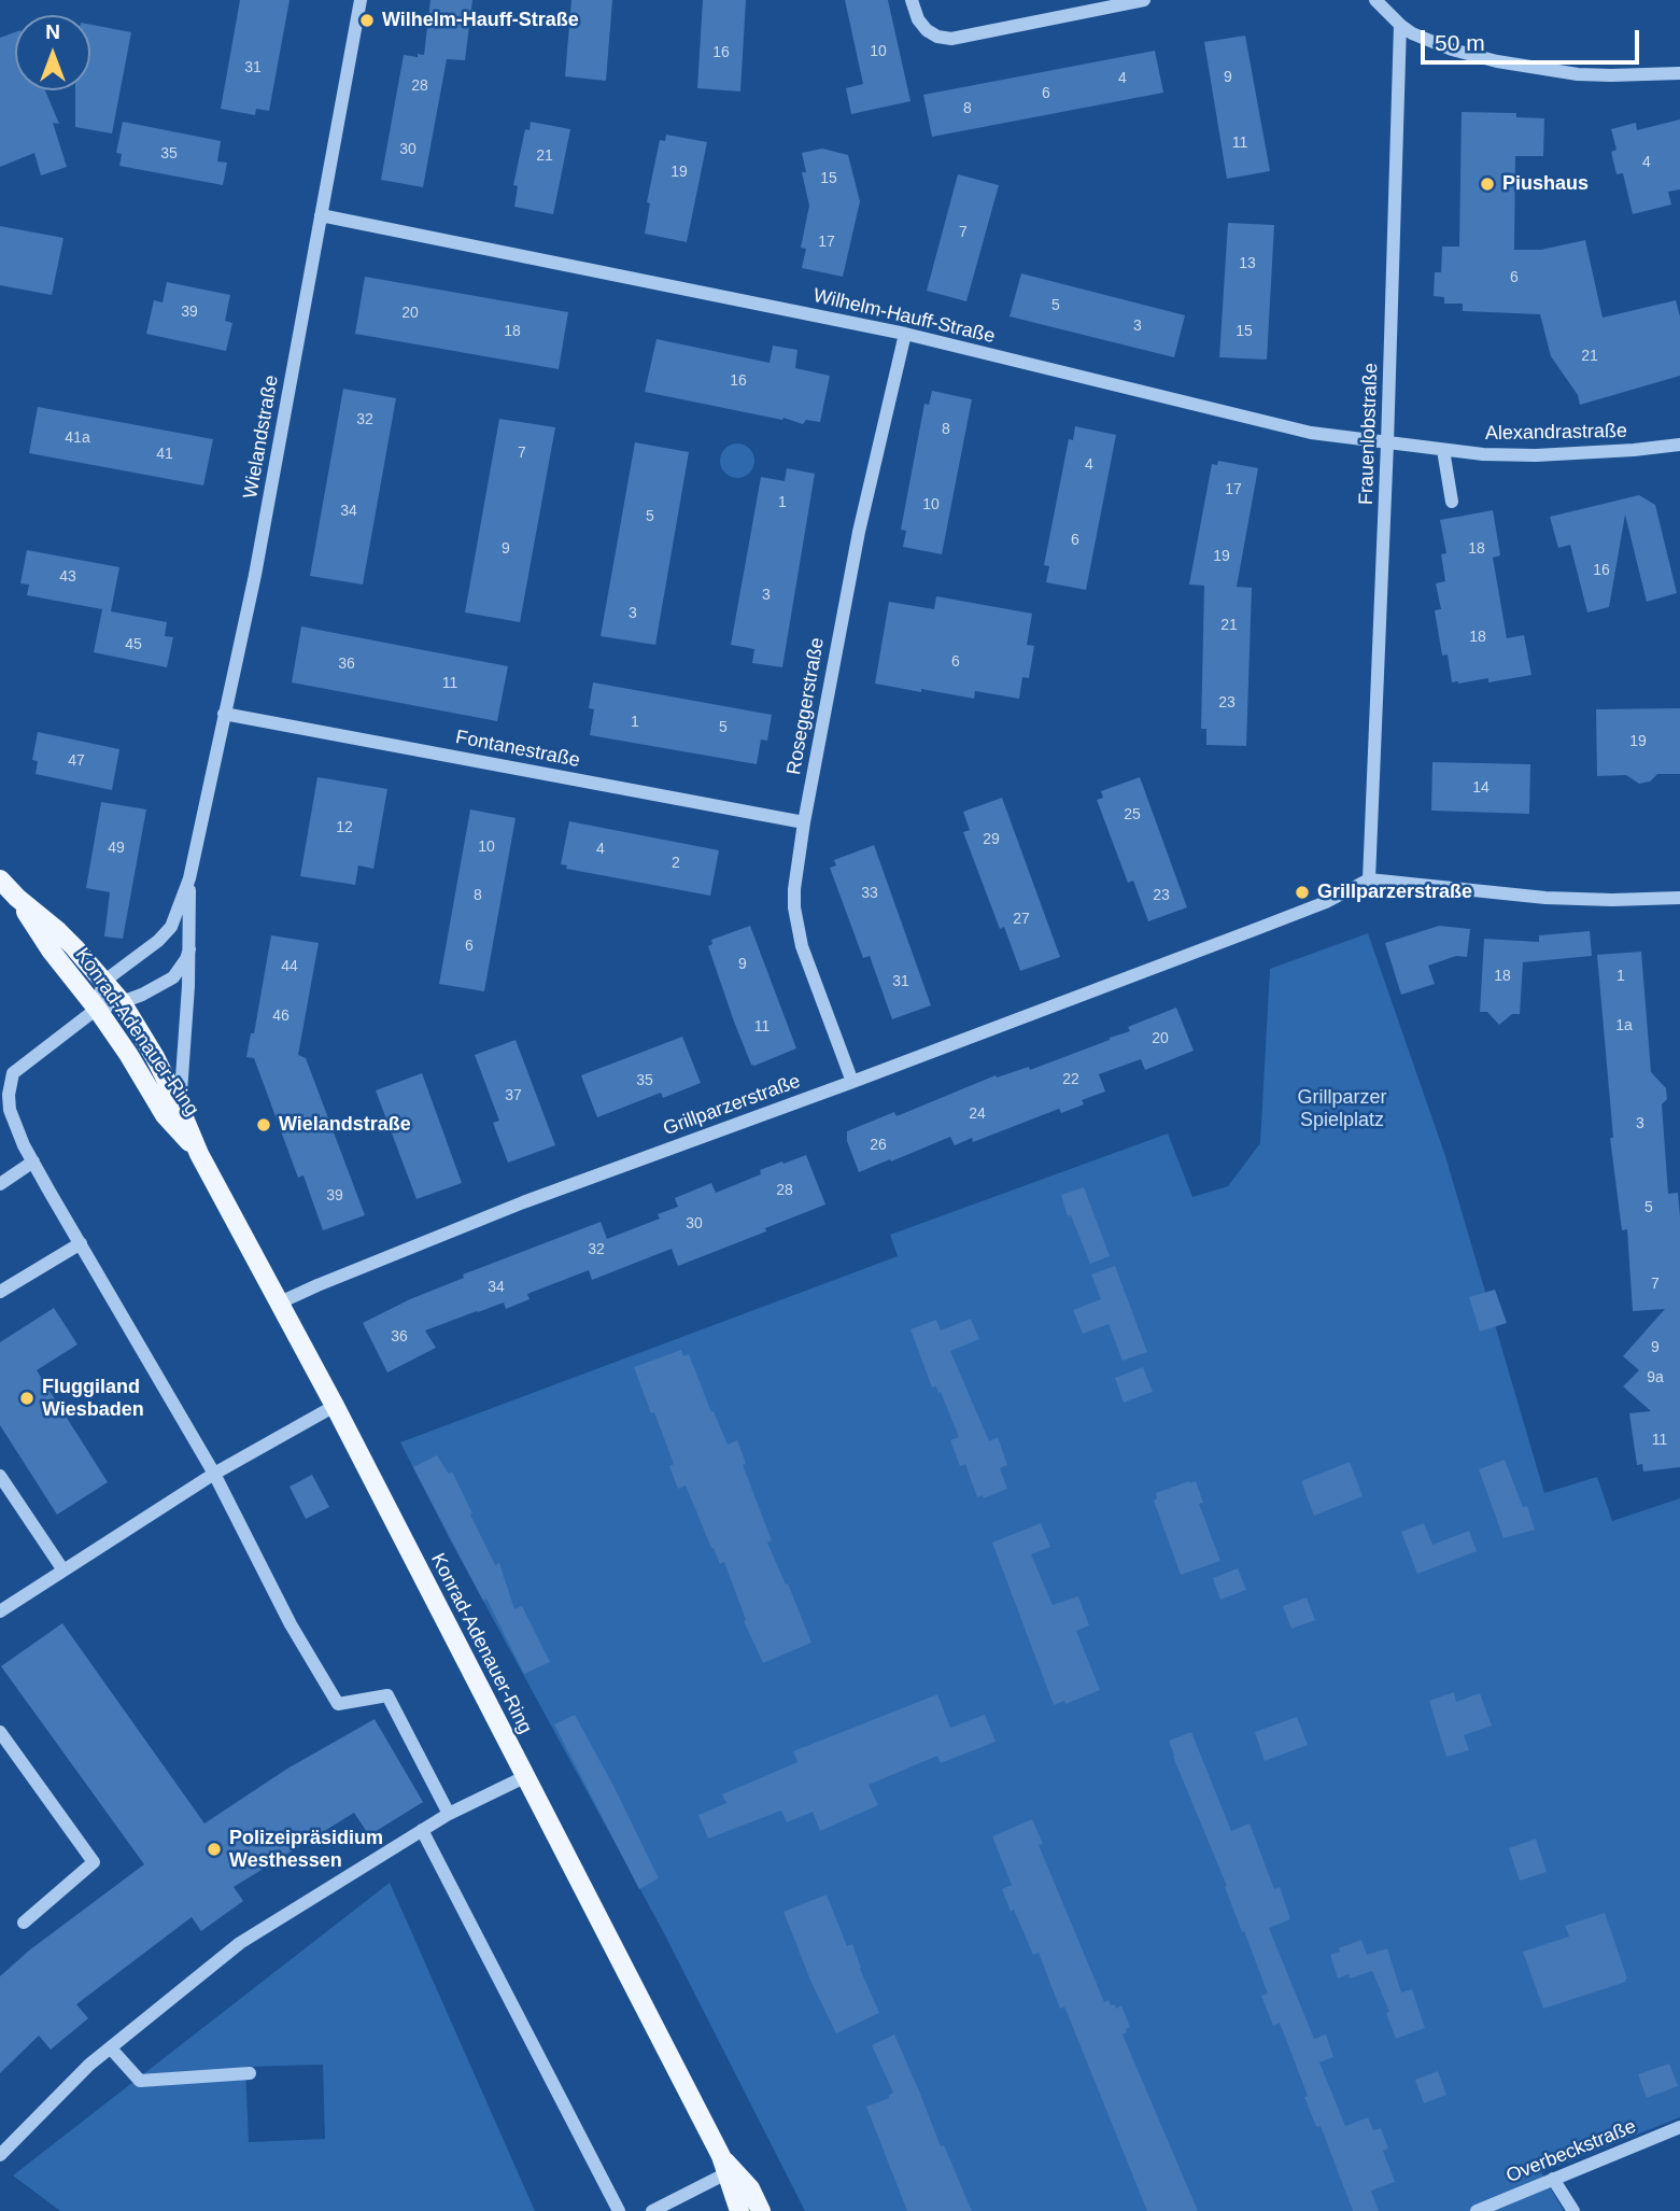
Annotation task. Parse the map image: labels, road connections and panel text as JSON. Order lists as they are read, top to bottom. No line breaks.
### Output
{"streets":{"main road":["Konrad-Adenauer-Ring"],"street":["Wilhelm-Hauff-Straße","Alexandrastraße","Frauenlobstraße","Wielandstraße","Roseggerstraße","Fontanestraße","Grillparzerstraße","Overbeckstraße"]},"crossings":[["Wilhelm-Hauff-Straße","Alexandrastraße"],["Wilhelm-Hauff-Straße","Frauenlobstraße"],["Wilhelm-Hauff-Straße","Wielandstraße"],["Wilhelm-Hauff-Straße","Roseggerstraße"],["Alexandrastraße","Frauenlobstraße"],["Frauenlobstraße","Grillparzerstraße"],["Wielandstraße","Fontanestraße"],["Wielandstraße","Konrad-Adenauer-Ring"],["Roseggerstraße","Fontanestraße"],["Roseggerstraße","Grillparzerstraße"],["Konrad-Adenauer-Ring","Grillparzerstraße"]],"parks":["Grillparzer Spielplatz"],"places":["Wilhelm-Hauff-Straße","Piushaus","Grillparzerstraße","Wielandstraße","Fluggiland Wiesbaden","Polizeipräsidium Westhessen"],"house_numbers":["10","16","31","9","4","28","6","8","11","30","35","21","4","19","15","7","17","13","6","5","39","20","3","18","15","21","16","32","8","41a","7","41","4","17","1","10","34","5","6","9","18","19","16","43","3","3","21","18","45","6","36","11","23","1","5","19","47","14","25","12","29","10","49","4","2","33","8","23","27","6","9","44","18","1","31","46","1a","11","20","22","35","37","24","3","26","28","39","5","30","32","7","34","36","9","9a","11"],"scale_bar":"50 m","north":"top"}
